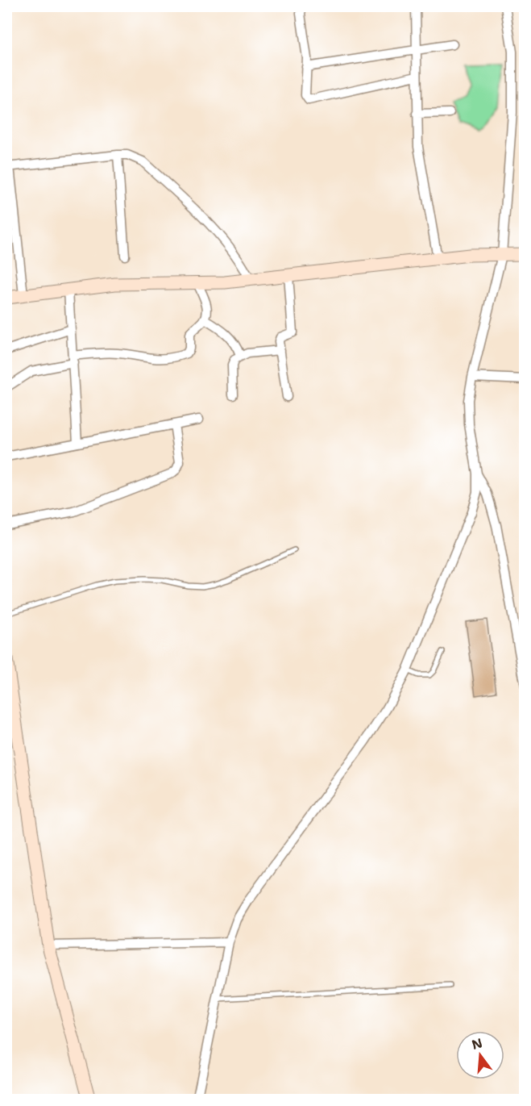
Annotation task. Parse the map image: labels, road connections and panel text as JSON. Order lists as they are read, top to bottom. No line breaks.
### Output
{"north":"top"}
